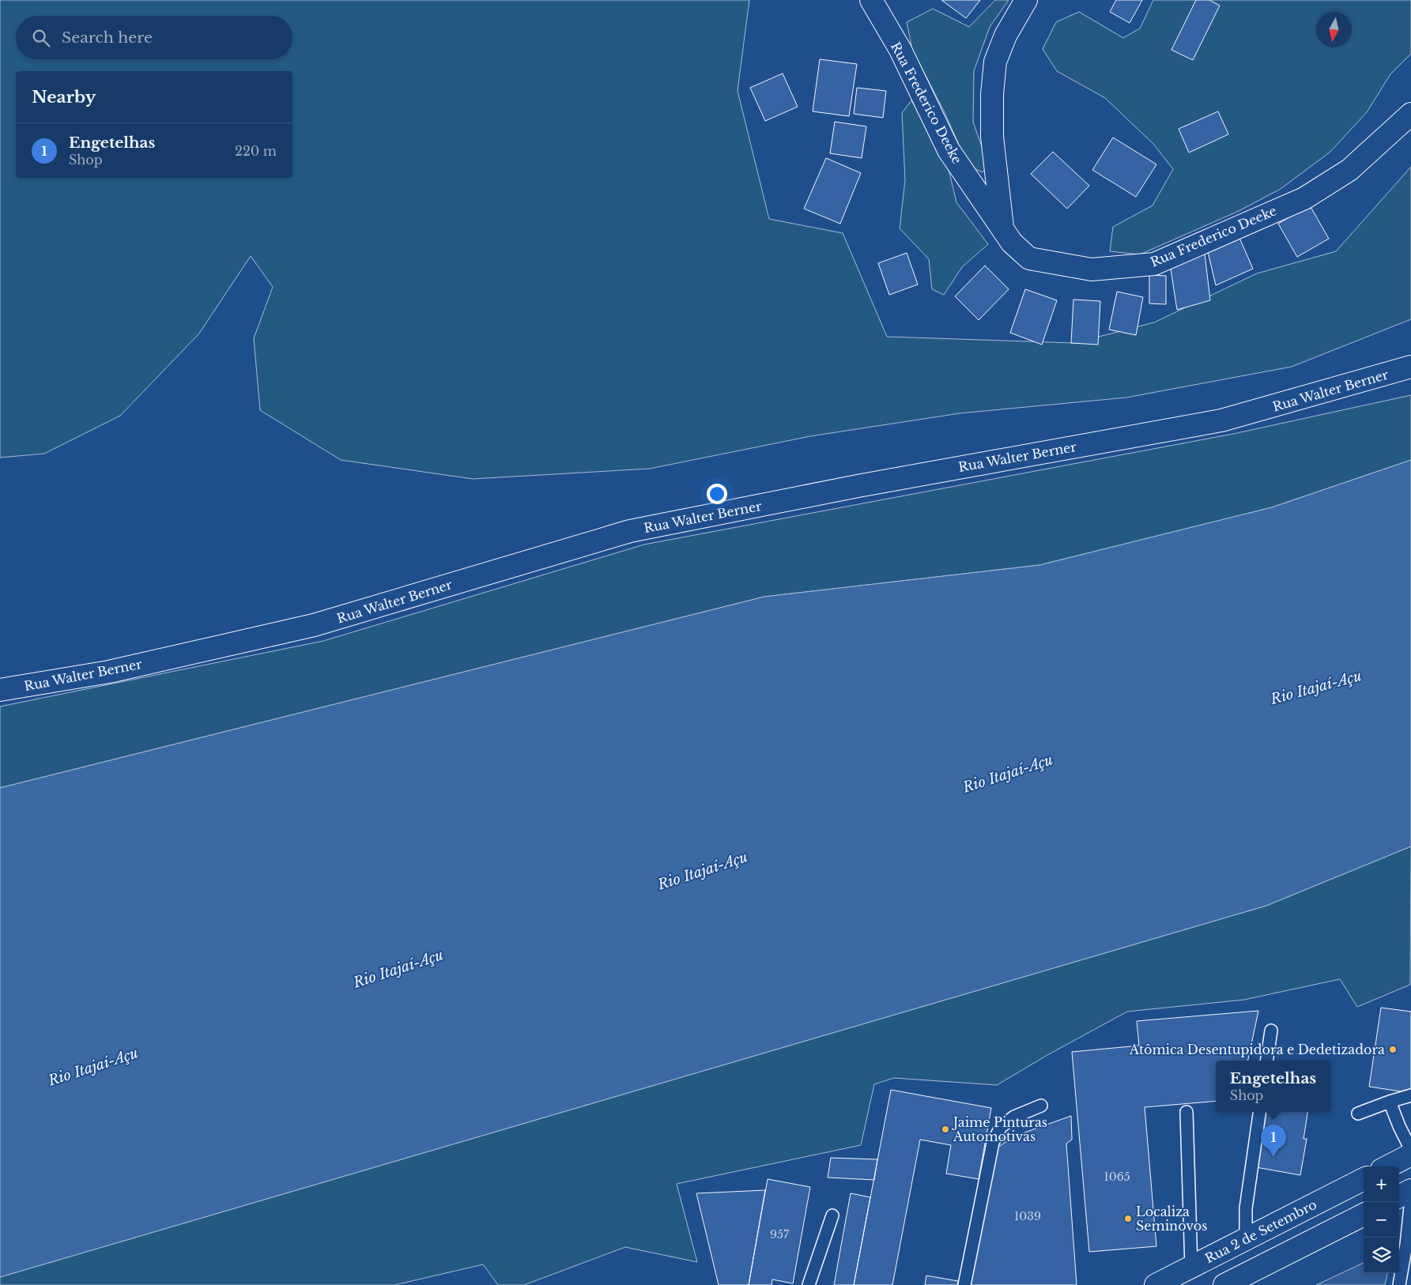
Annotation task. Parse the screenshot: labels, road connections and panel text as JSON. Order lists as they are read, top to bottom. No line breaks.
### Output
{"streets":{"street":["Rua Frederico Deeke","Rua Walter Berner","Rua 2 de Setembro"]},"water":["Rio Itajaí-Açu"],"places":["Atômica Desentupidora e Dedetizadora","Jaime Pinturas Automotivas","Localiza Seminovos"],"house_numbers":["1065","1039","957"],"north":"bottom","page":{"search":"Search here","heading":"Nearby","list":[{"mark":"1","name":"Engetelhas","note":"Shop","value":"220 m"}],"popup":["Engetelhas","Shop"],"pins":"1","map_buttons":["+","−"]}}
